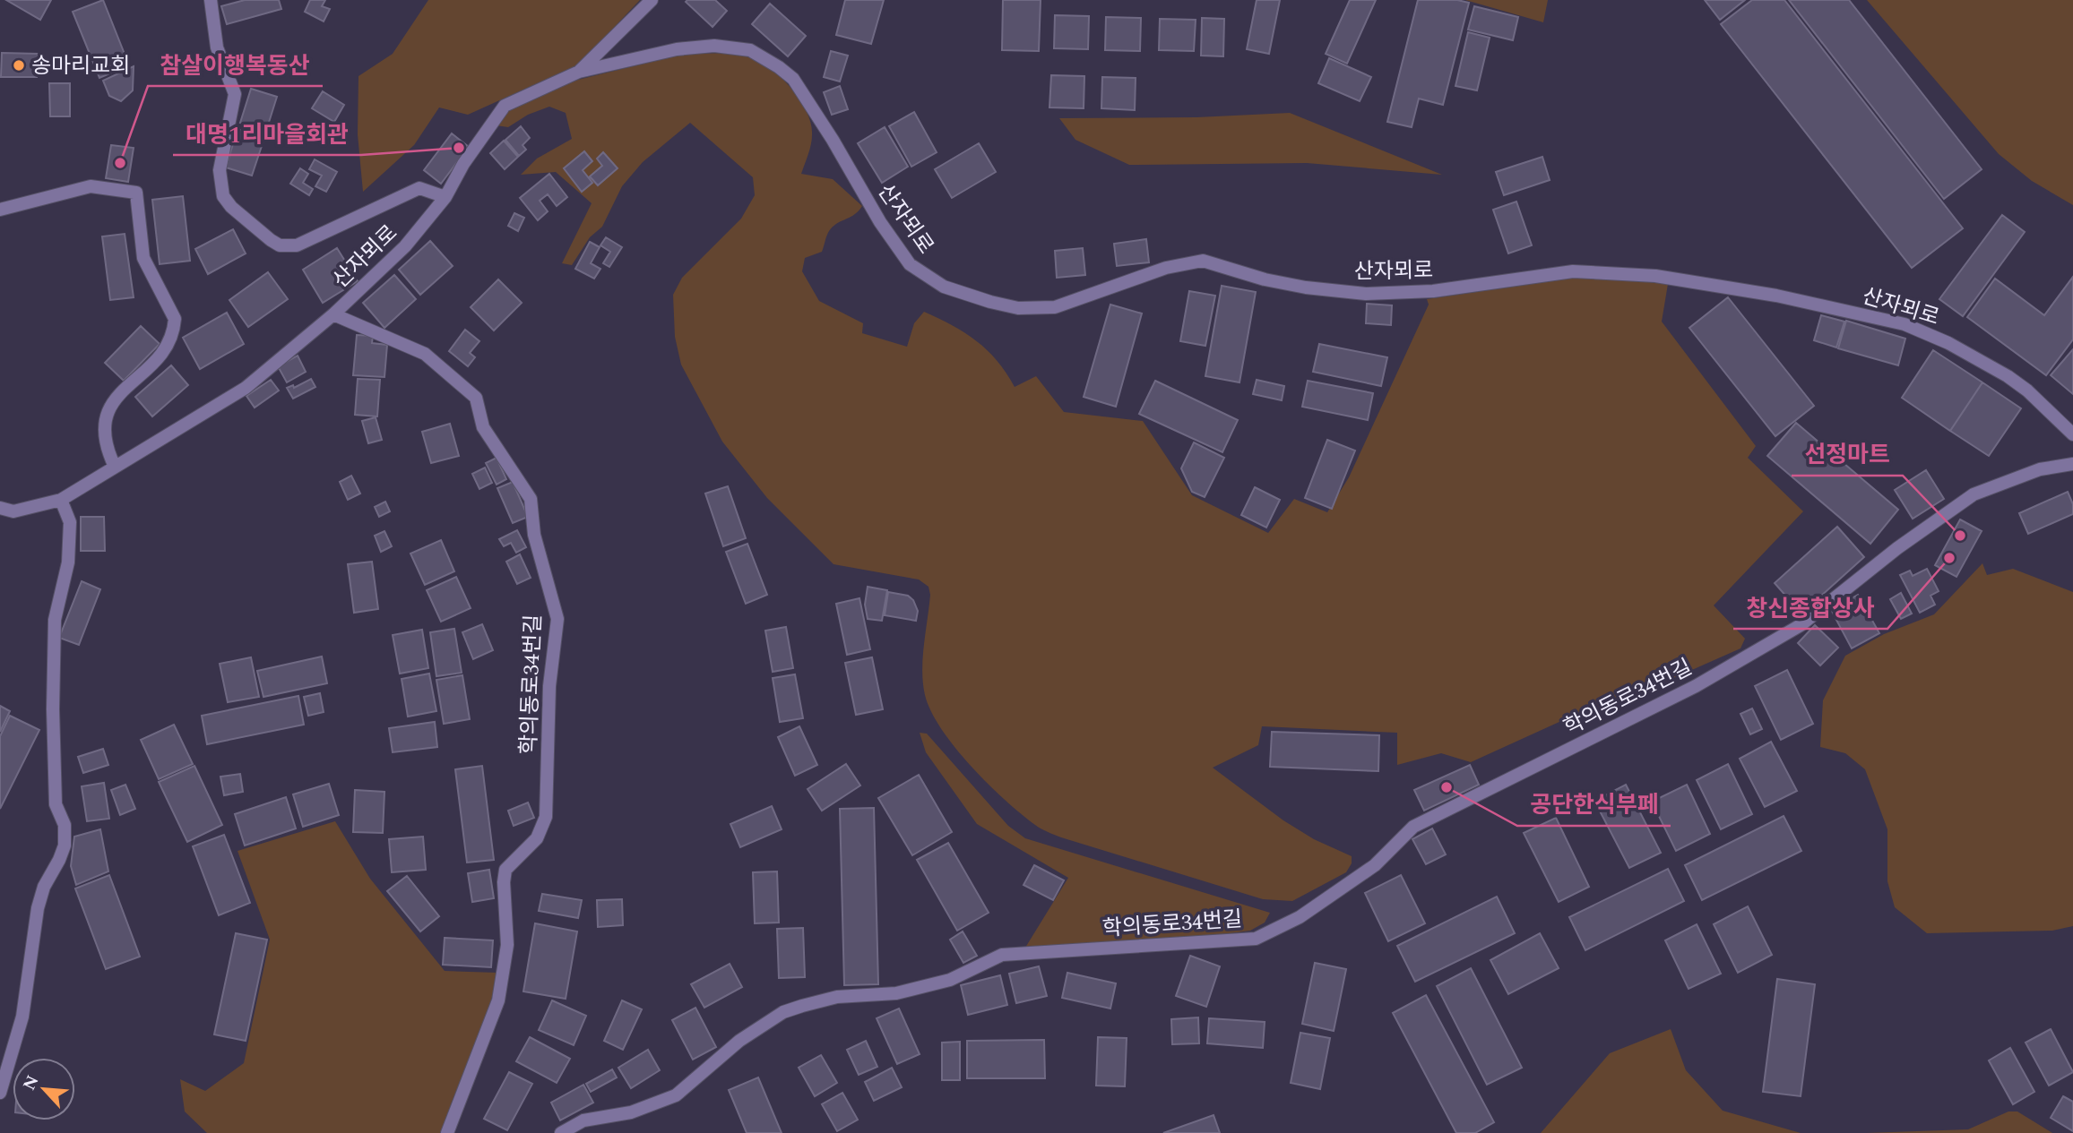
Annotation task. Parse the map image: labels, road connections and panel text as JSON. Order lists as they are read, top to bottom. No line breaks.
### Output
{"streets":{"street":["산자뫼로","학의동로34번길"]},"crossings":[["산자뫼로","학의동로34번길"]],"places":["송마리교회","대명1리마을회관","참살이행복동산","선정마트","창신종합상사","공단한식부페"],"north":"top left"}
